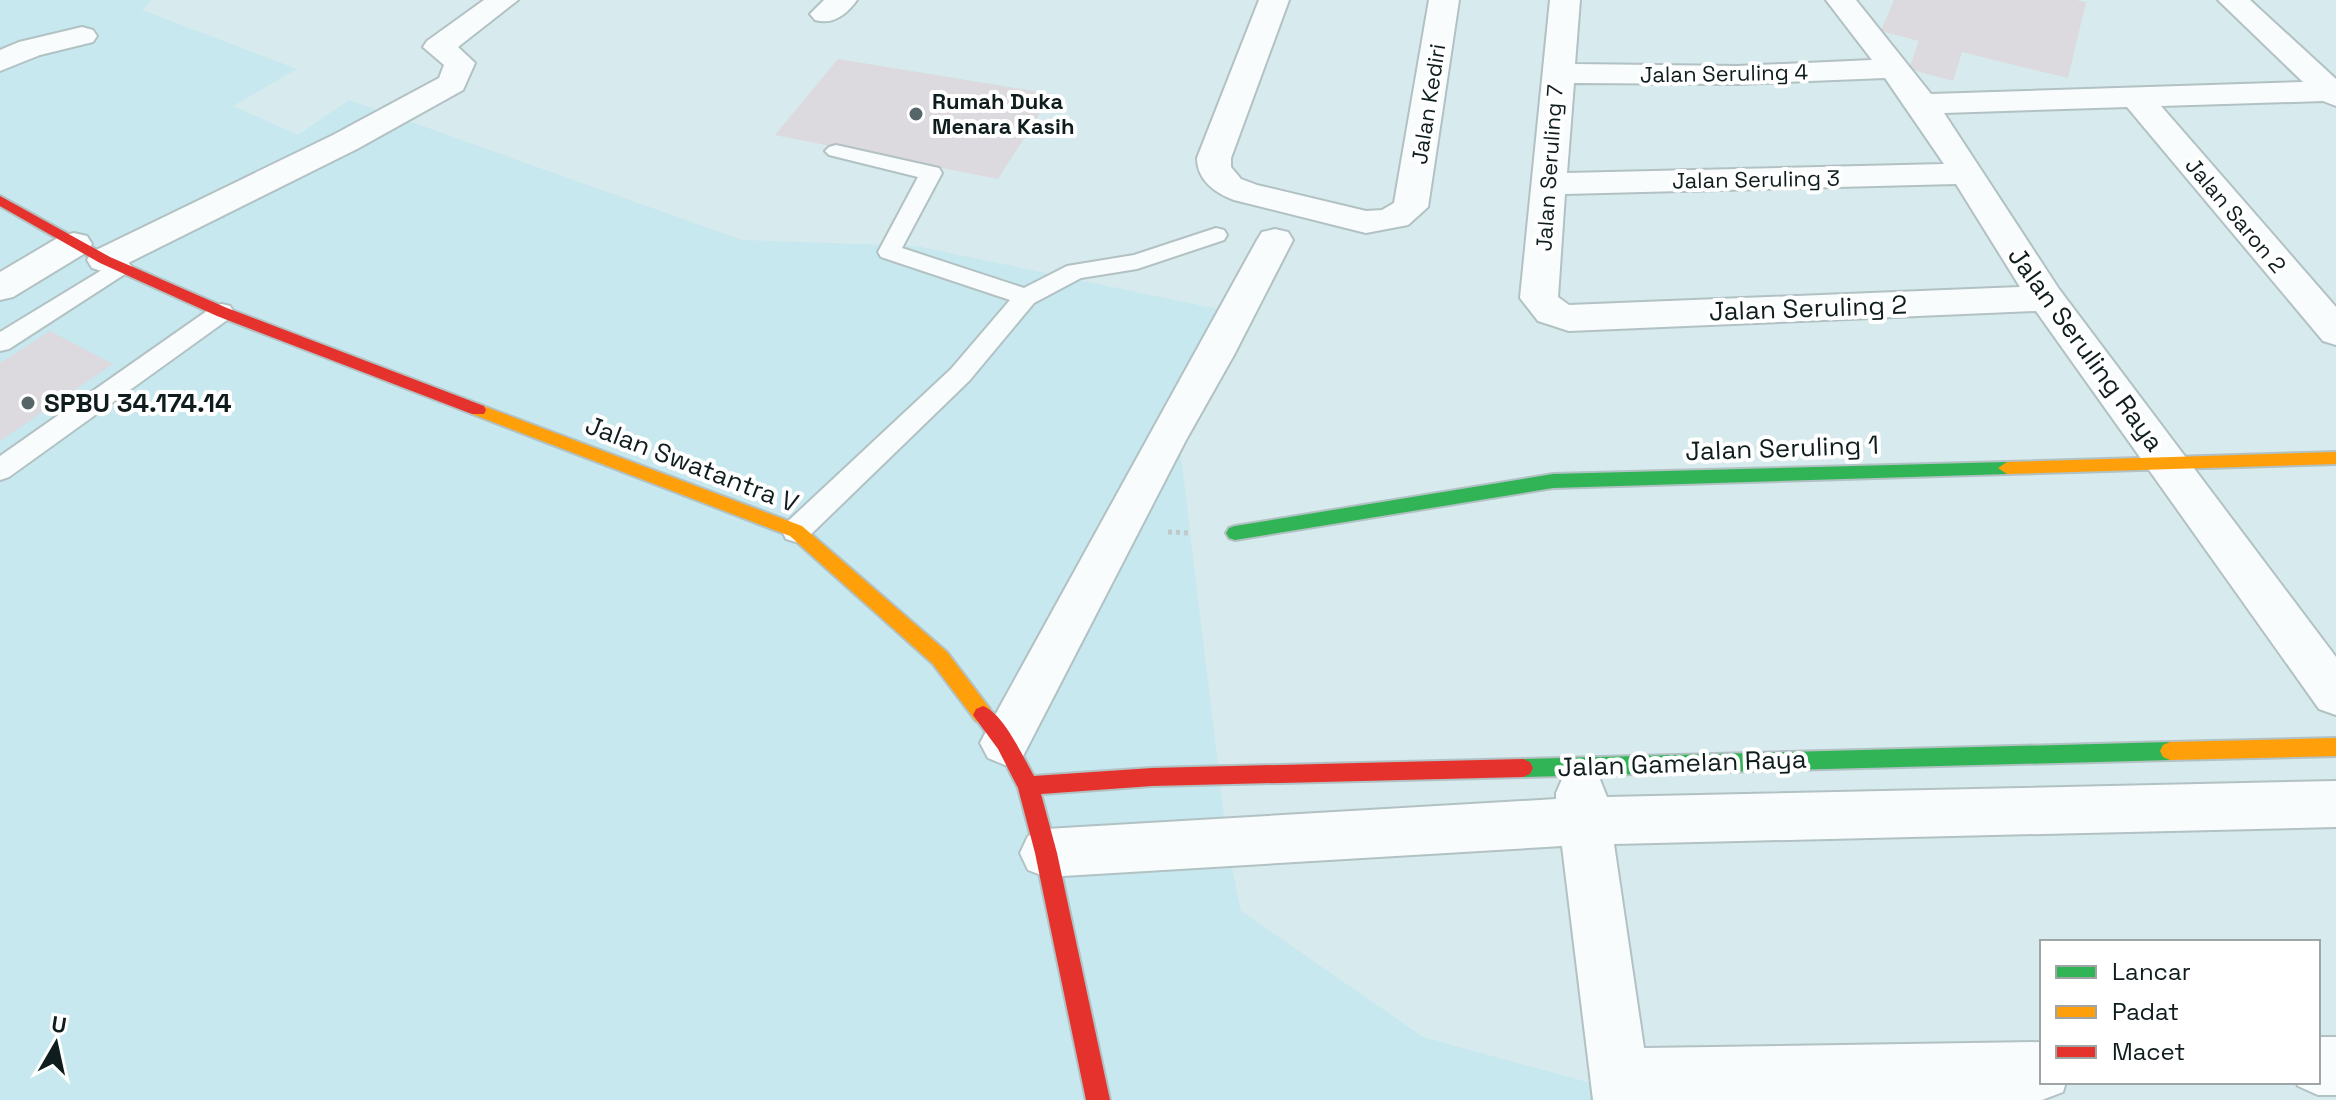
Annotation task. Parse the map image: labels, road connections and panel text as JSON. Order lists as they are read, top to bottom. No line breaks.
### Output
{"streets":{"street":["Jalan Seruling 4","Jalan Kediri","Jalan Seruling 7","Jalan Seruling 3","Jalan Saron 2","Jalan Seruling 2","Jalan Seruling Raya","Jalan Seruling 1","Jalan Swatantra V","Jalan Gamelan Raya"]},"crossings":[["Jalan Seruling 4","Jalan Seruling 7"],["Jalan Seruling 4","Jalan Seruling Raya"],["Jalan Seruling 7","Jalan Seruling 3"],["Jalan Seruling 7","Jalan Seruling 2"],["Jalan Seruling 3","Jalan Seruling Raya"],["Jalan Seruling 2","Jalan Seruling Raya"],["Jalan Seruling Raya","Jalan Seruling 1"],["Jalan Swatantra V","Jalan Gamelan Raya"]],"places":["Rumah Duka Menara Kasih","SPBU 34.174.14"],"legend":["Lancar","Padat","Macet"],"north":"top"}
